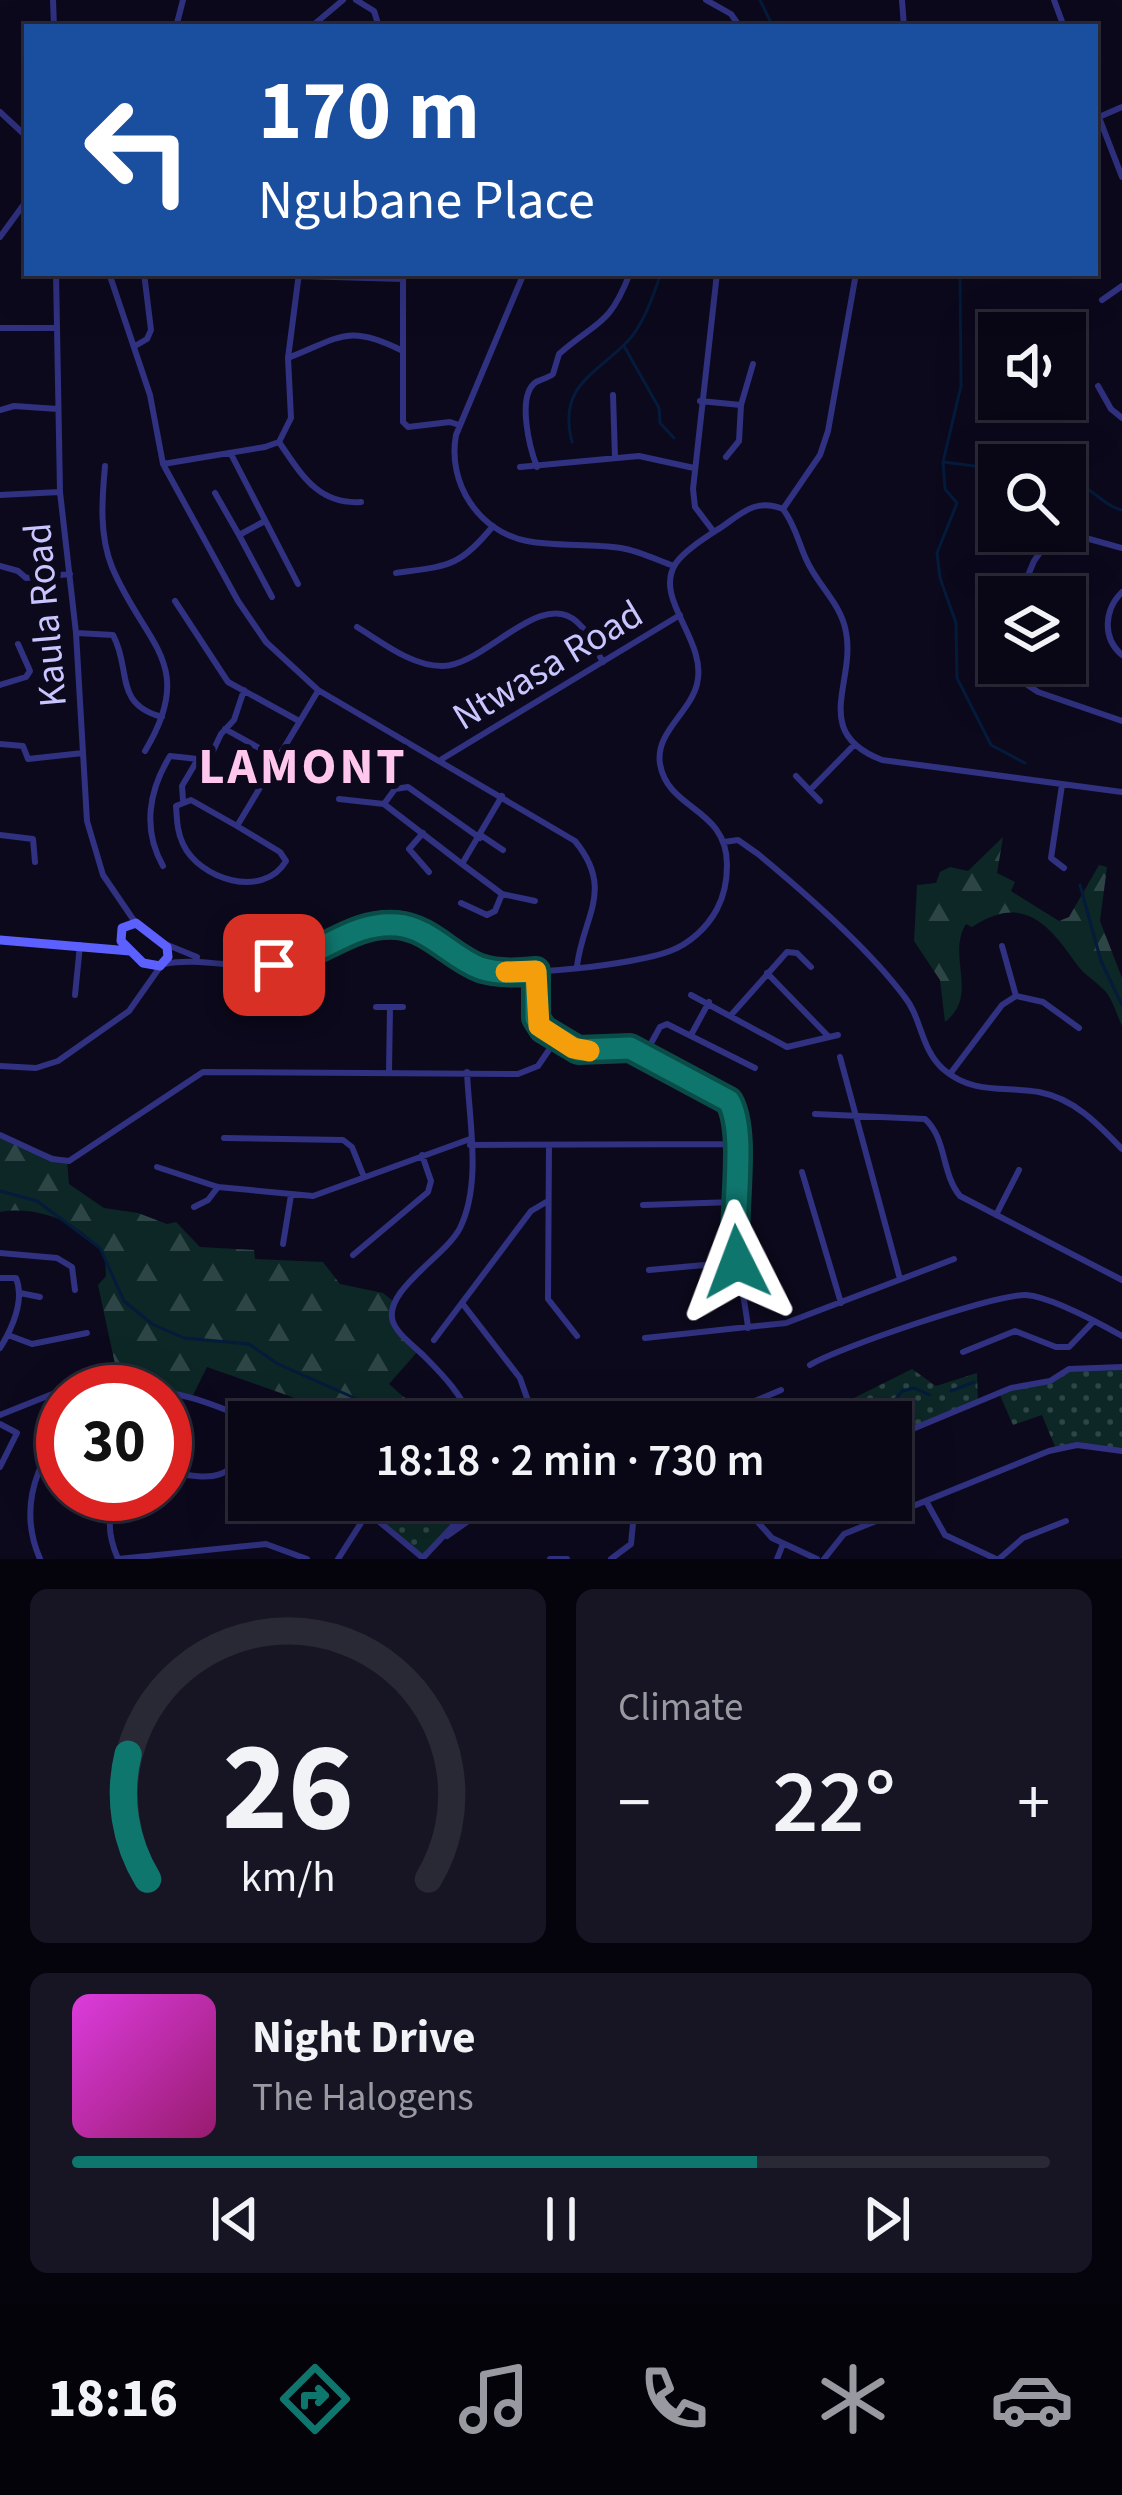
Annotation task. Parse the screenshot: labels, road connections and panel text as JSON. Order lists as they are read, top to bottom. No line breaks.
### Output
{"streets":{"street":["Kaula Road","Ntwasa Road"]},"districts":["LAMONT"],"page":{"turn":["170 m","Ngubane Place"],"limit":"30","trip":"18:18 · 2 min · 730 m","tile":"Climate","heat":["−","22°","+"],"song":["Night Drive","The Halogens"],"tabs":"18:16","gauge":["26","km/h"]}}
